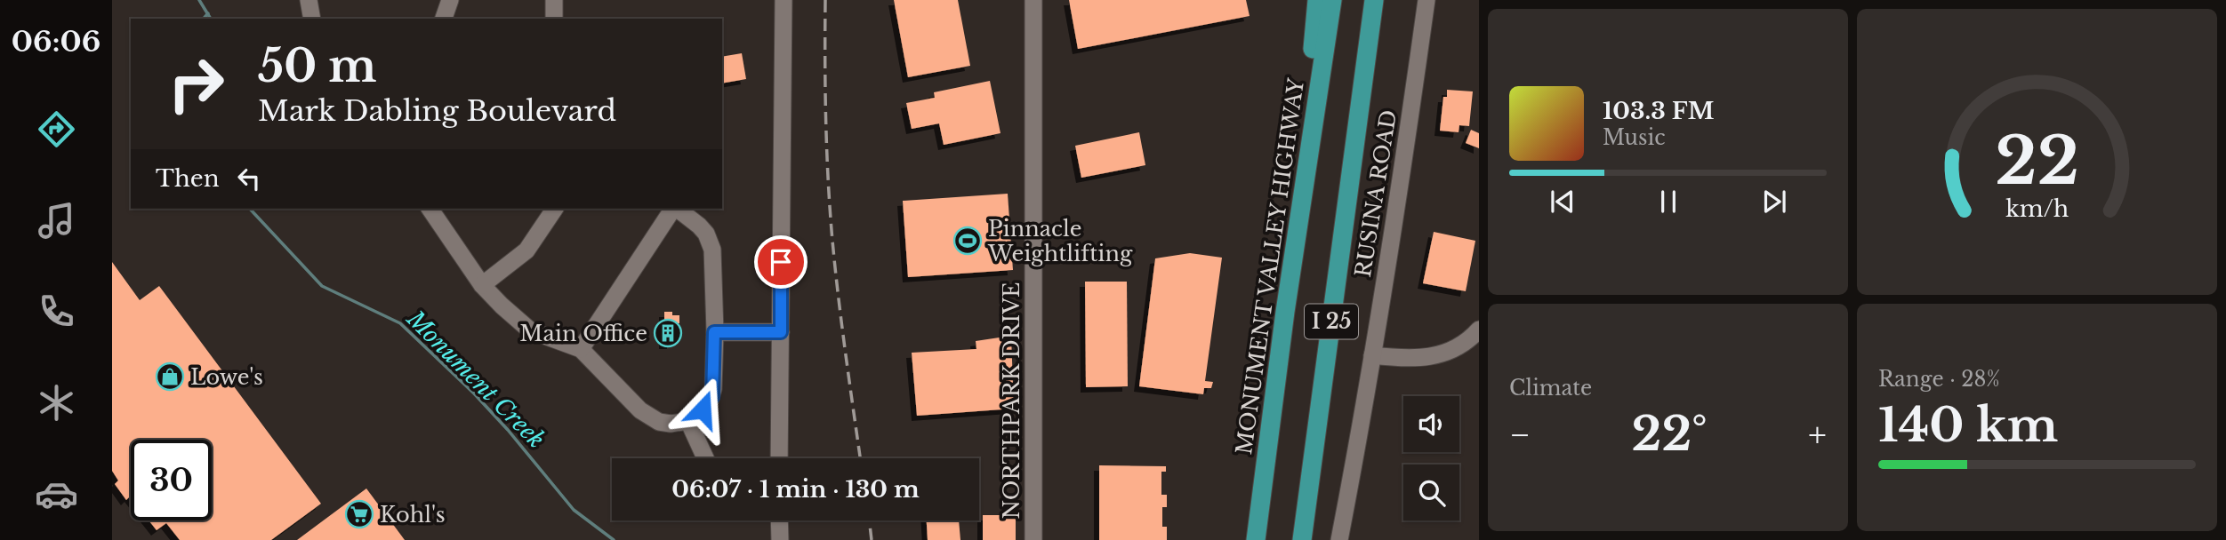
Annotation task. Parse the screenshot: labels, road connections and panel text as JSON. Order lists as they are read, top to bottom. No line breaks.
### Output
{"streets":{"highway":["MONUMENT VALLEY HIGHWAY","I 25"],"street":["RUSINA ROAD","NORTHPARK DRIVE"]},"water":["Monument Creek"],"places":{"sports":["Pinnacle Weightlifting"],"building":["Main Office"],"shop":["Lowe's"],"supermarket":["Kohl's"]},"page":{"tabs":"06:06","turn":["50 m","Mark Dabling Boulevard"],"song":["103.3 FM","Music"],"then":"Then","tile":["Climate",["Range · 28%","140 km"]],"heat":["−","22°","+"],"limit":"30","trip":"06:07 · 1 min · 130 m","gauge":["22","km/h"]}}
